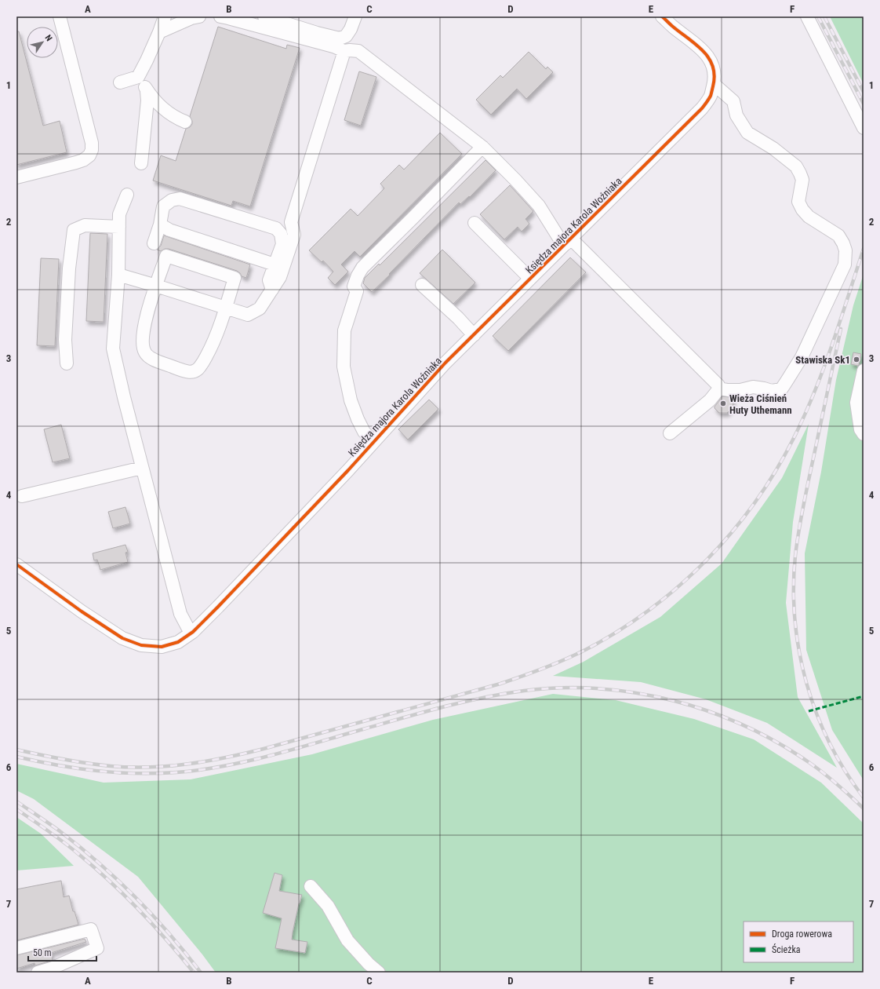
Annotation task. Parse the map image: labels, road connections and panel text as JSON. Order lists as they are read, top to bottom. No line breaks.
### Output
{"streets":{"street":["Księdza majora Karola Woźniaka"]},"places":["Stawiska Sk1","Wieża Ciśnień Huty Uthemann"],"legend":["Droga rowerowa","Ścieżka"],"scale_bar":"50 m","north":"top right","grid":{"columns":["A","B","C","D","E","F"],"rows":["1","2","3","4","5","6","7"]}}
